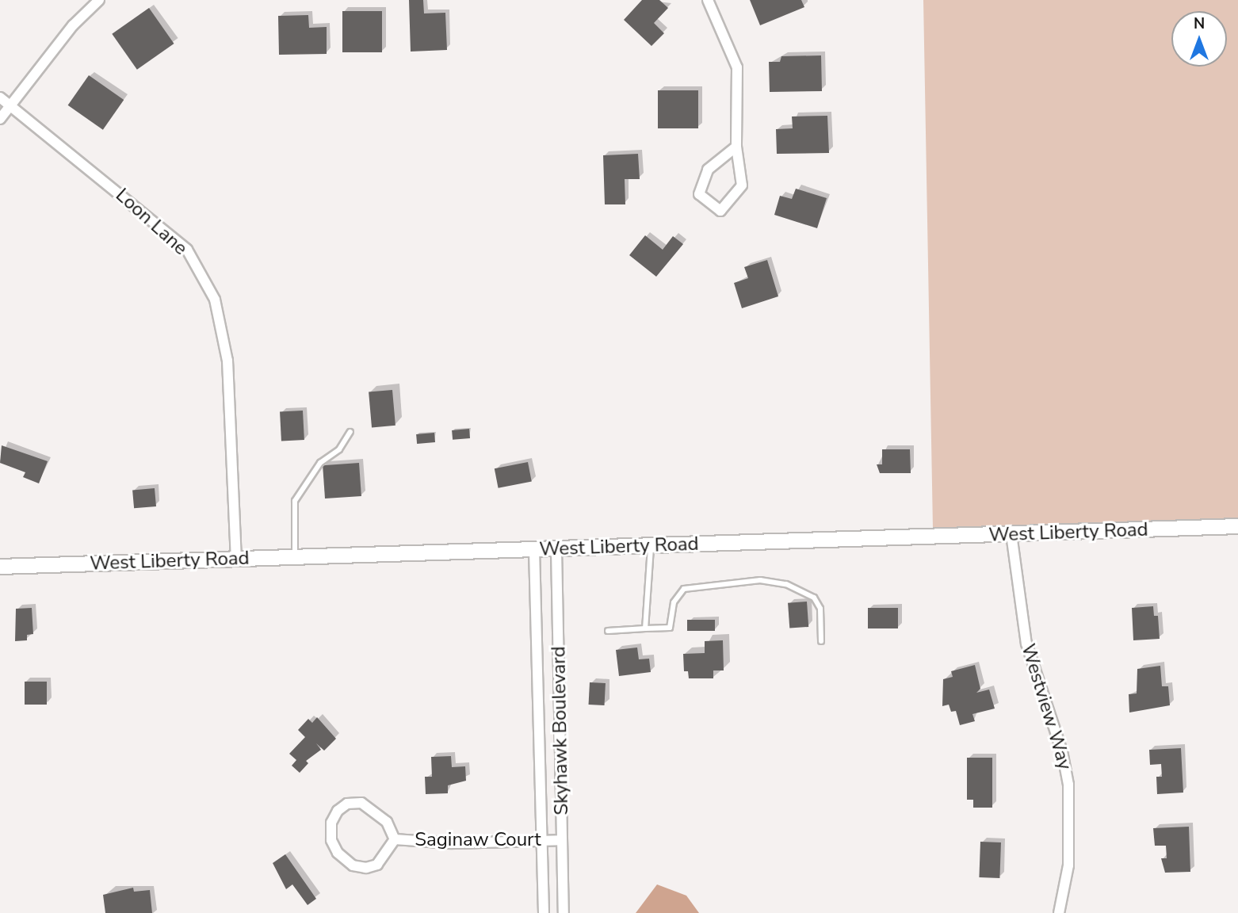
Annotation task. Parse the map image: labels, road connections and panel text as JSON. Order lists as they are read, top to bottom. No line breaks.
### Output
{"streets":{"main road":["West Liberty Road"],"street":["Loon Lane","Westview Way","Skyhawk Boulevard","Saginaw Court"]},"crossings":[["Loon Lane","West Liberty Road"],["West Liberty Road","Westview Way"],["West Liberty Road","Skyhawk Boulevard"],["Skyhawk Boulevard","Saginaw Court"]],"north":"top"}
